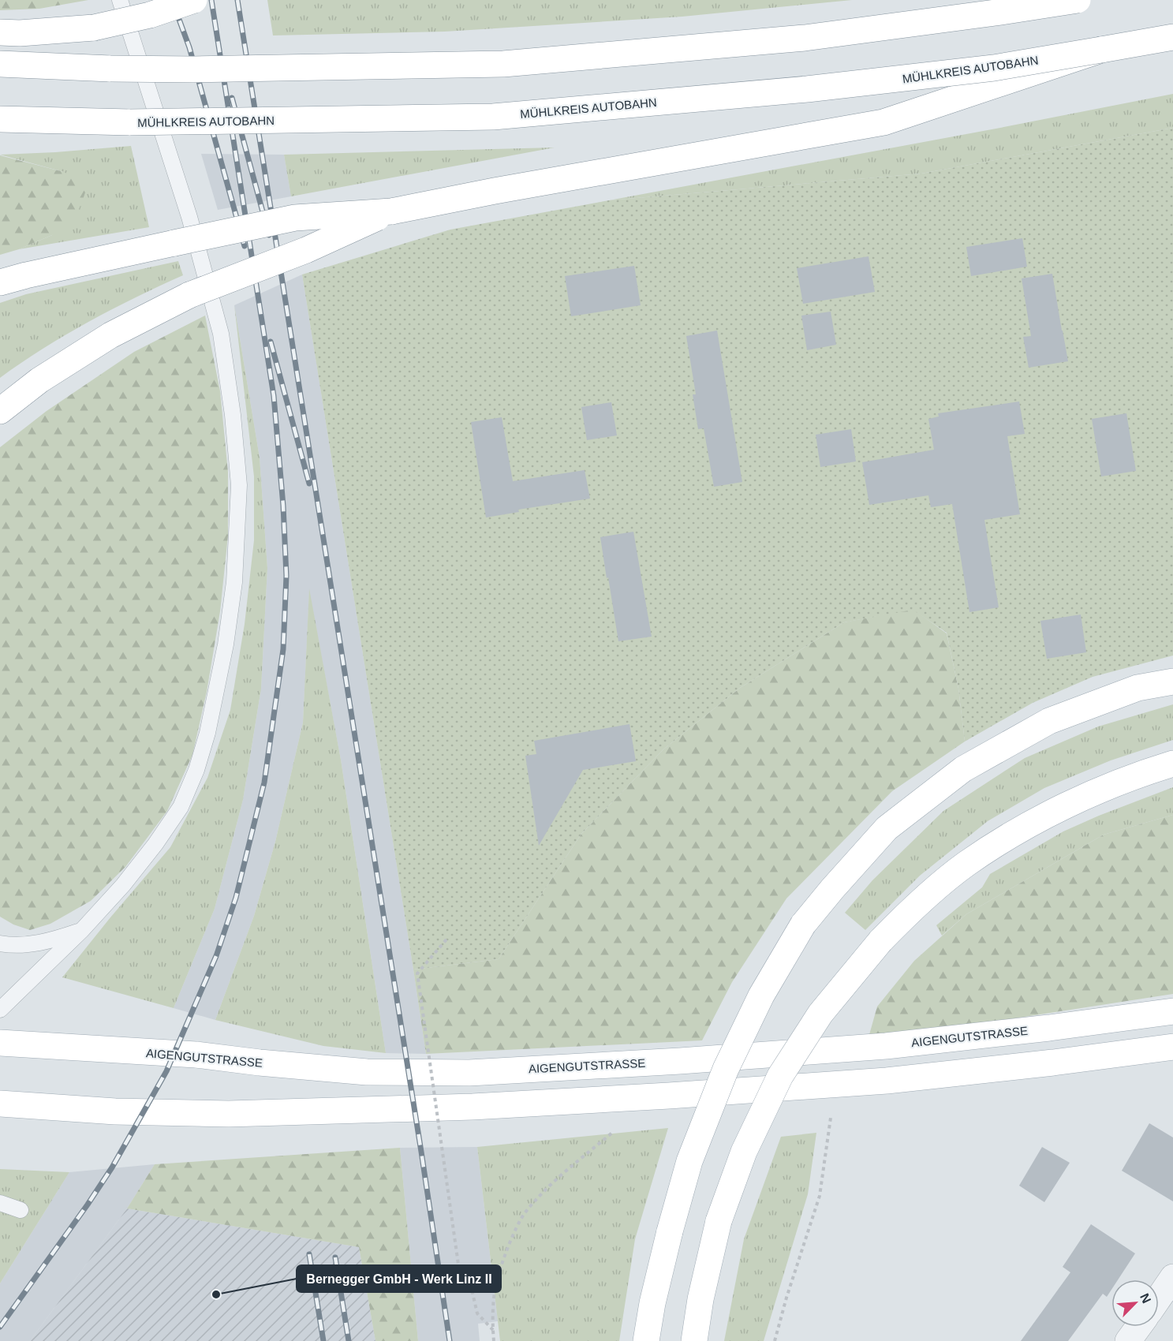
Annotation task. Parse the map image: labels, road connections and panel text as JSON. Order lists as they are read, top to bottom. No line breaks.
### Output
{"streets":{"main road":["MÜHLKREIS AUTOBAHN","AIGENGUTSTRASSE"]},"places":["Bernegger GmbH - Werk Linz II"],"north":"top right"}
